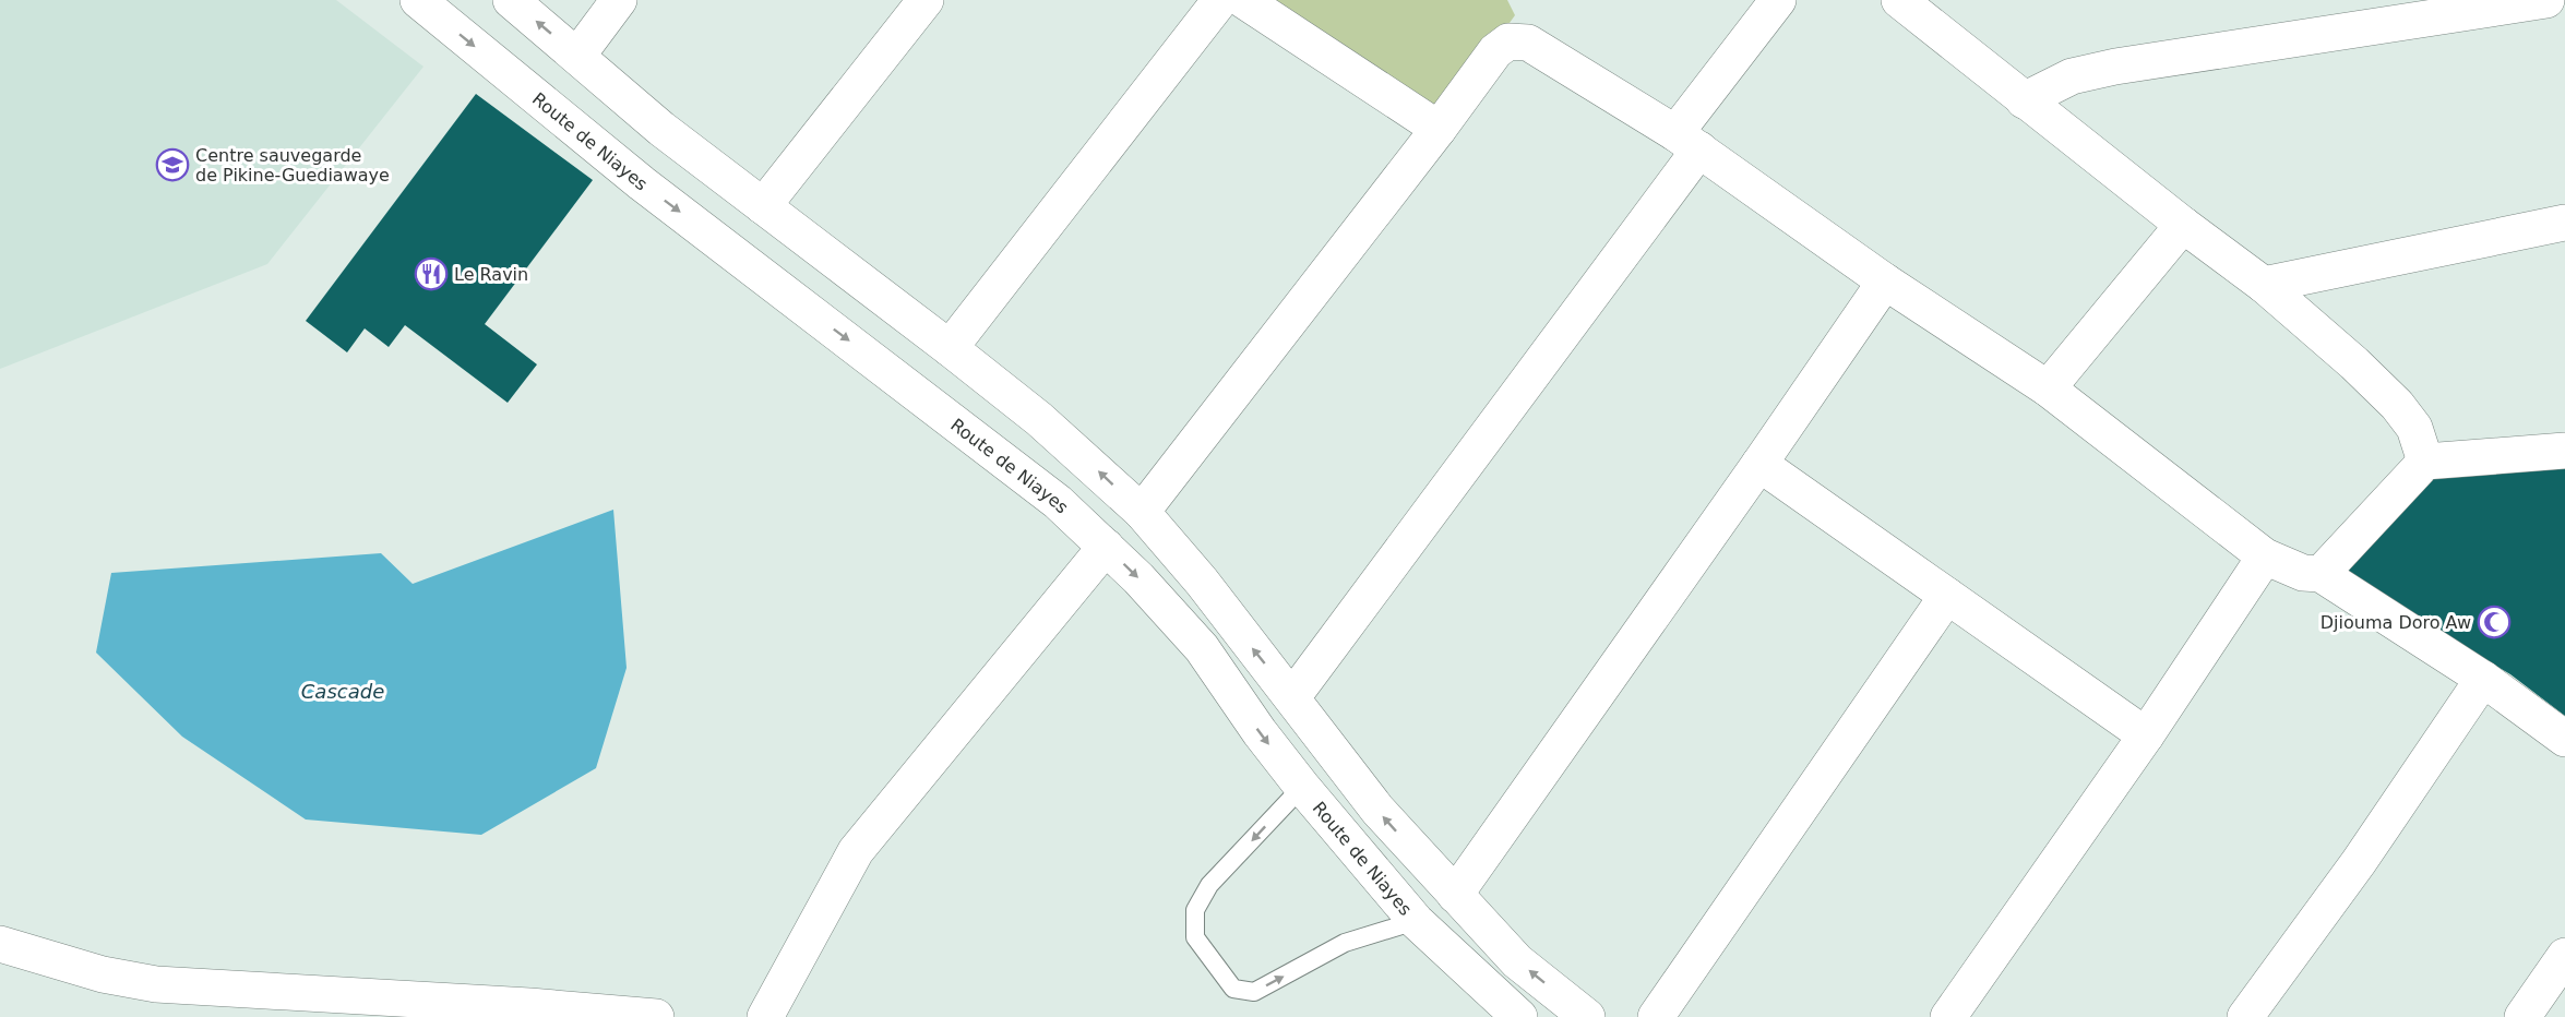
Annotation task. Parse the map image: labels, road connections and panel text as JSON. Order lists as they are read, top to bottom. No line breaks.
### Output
{"streets":{"street":["Route de Niayes"]},"water":["Cascade"],"places":{"school or university":["Centre sauvegarde de Pikine-Guediawaye"],"restaurant":["Le Ravin"],"mosque":["Djiouma Doro Aw"]}}
